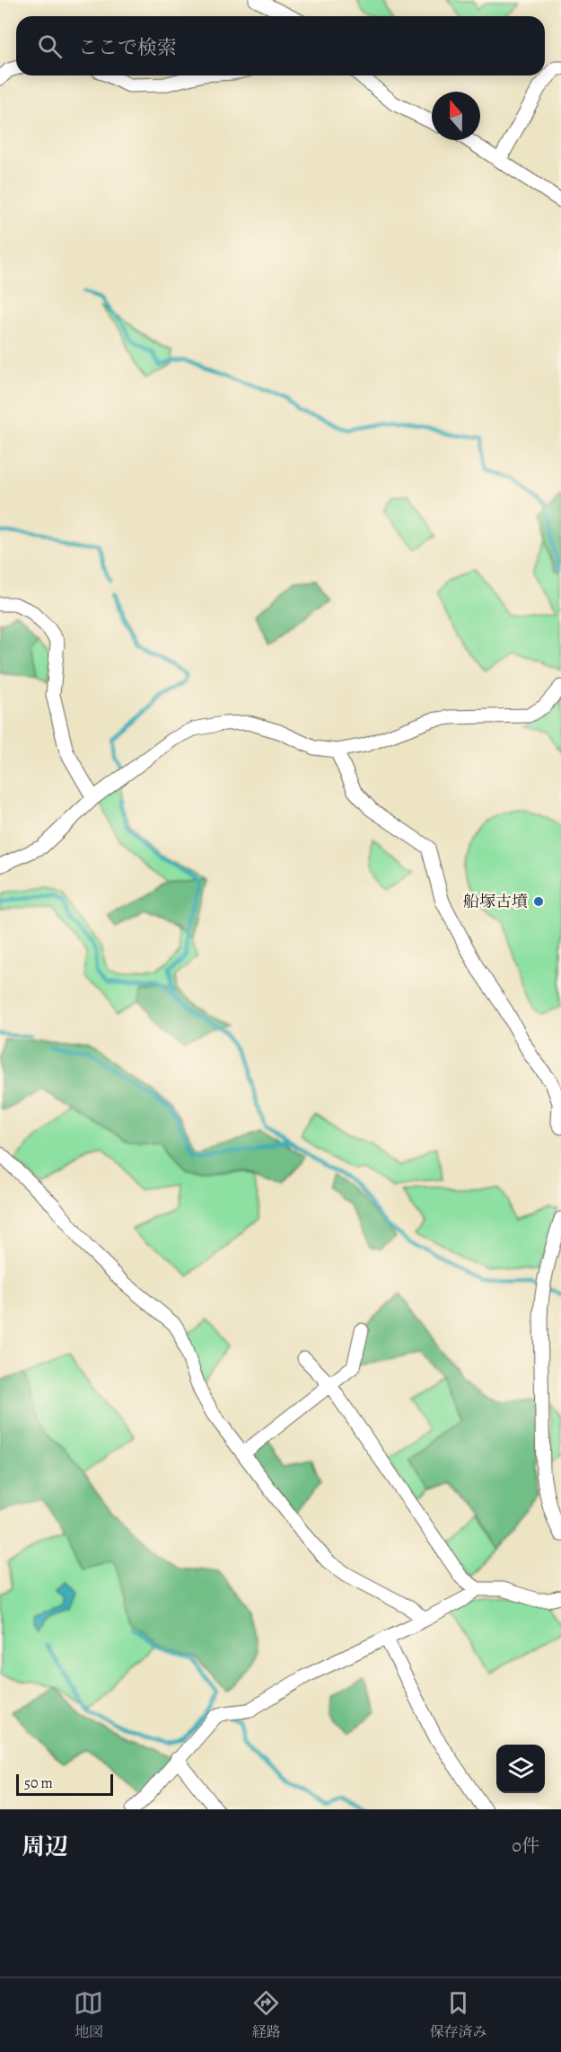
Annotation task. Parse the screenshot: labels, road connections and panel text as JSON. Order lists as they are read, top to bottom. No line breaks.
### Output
{"places":["船塚古墳"],"scale_bar":"50 m","north":"top","page":{"search":"ここで検索","scale":"50 m","heading":["周辺","0件"],"nav":["地図","経路","保存済み"]}}
